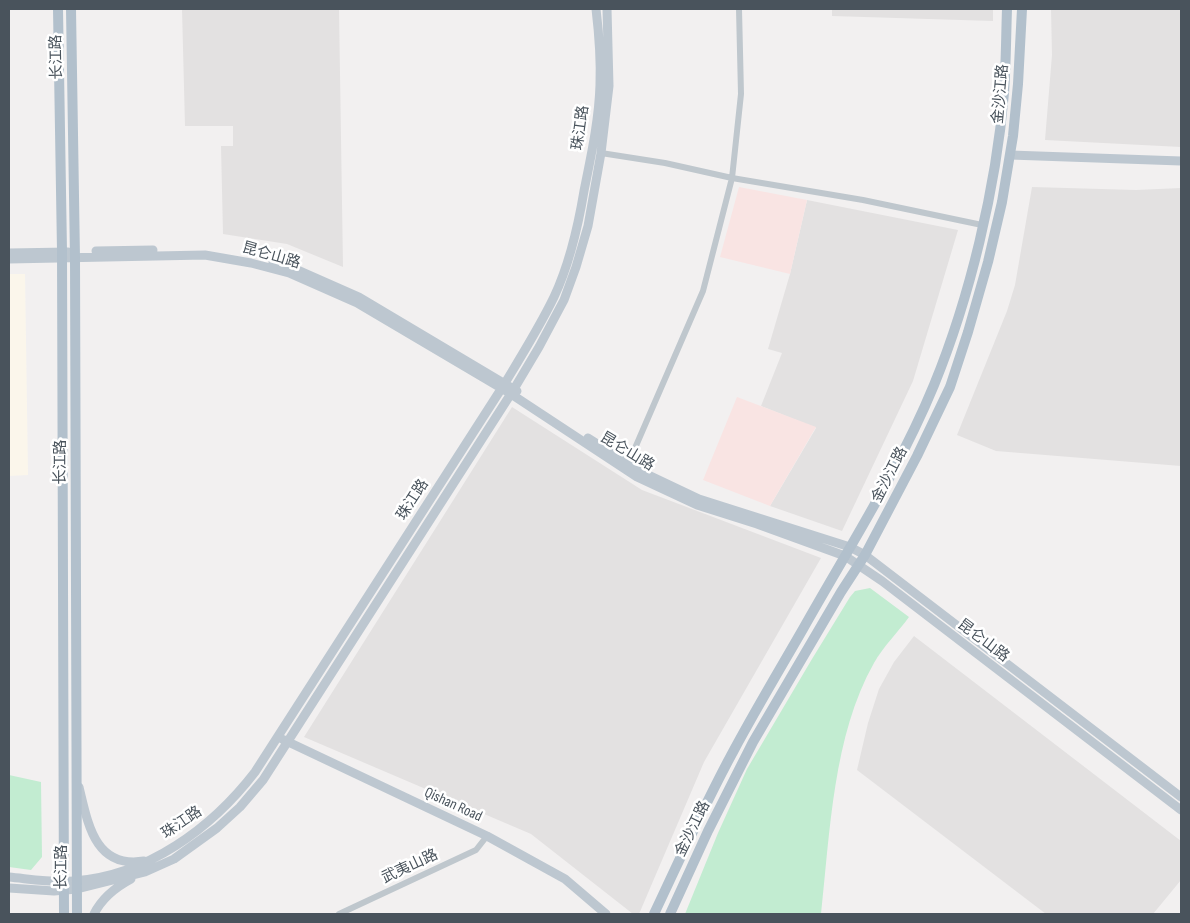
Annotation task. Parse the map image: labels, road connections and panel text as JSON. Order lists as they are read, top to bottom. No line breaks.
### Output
{"streets":{"main road":["长江路","金沙江路"],"street":["珠江路","昆仑山路","Qishan Road","武夷山路"]},"crossings":[["长江路","珠江路"],["长江路","昆仑山路"],["金沙江路","昆仑山路"],["珠江路","昆仑山路"],["珠江路","Qishan Road"],["Qishan Road","武夷山路"]]}
